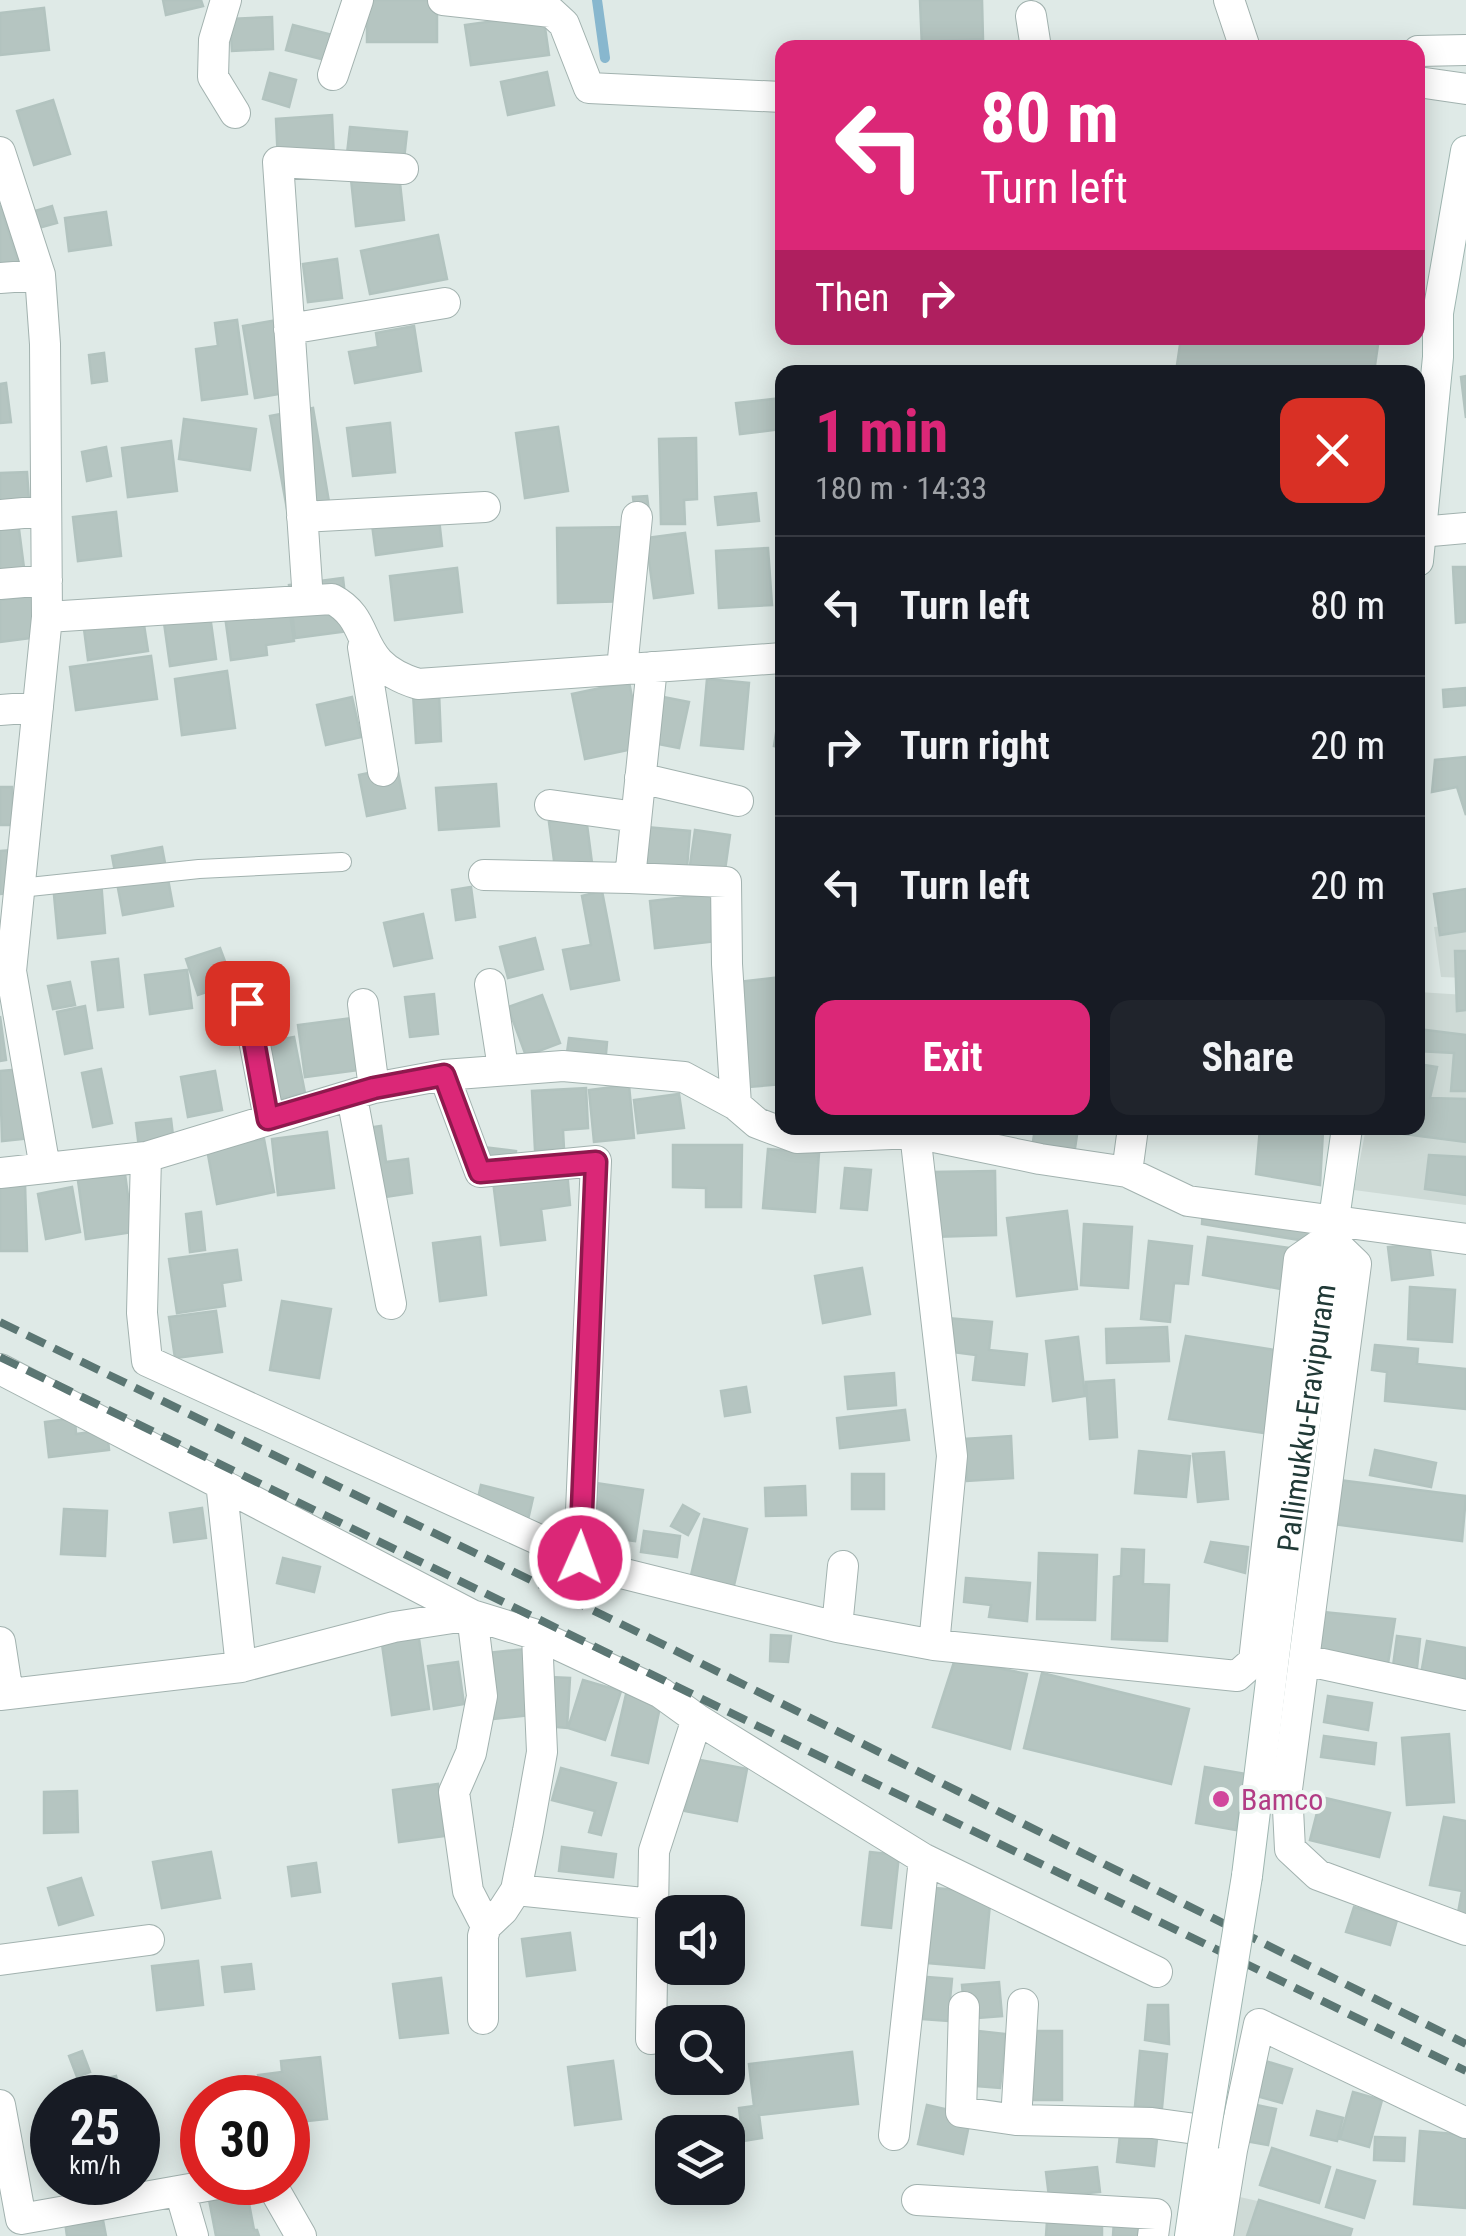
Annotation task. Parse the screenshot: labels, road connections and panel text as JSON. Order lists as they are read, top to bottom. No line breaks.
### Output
{"streets":{"street":["Pallimukku-Eravipuram"]},"places":["Bamco"],"page":{"turn":["80 m","Turn left"],"then":"Then","heading":["1 min","180 m · 14:33"],"list":[{"name":"Turn left","value":"80 m"},{"name":"Turn right","value":"20 m"},{"name":"Turn left","value":"20 m"}],"buttons":["Exit","Share"],"speed":"25 km/h","limit":"30"}}
